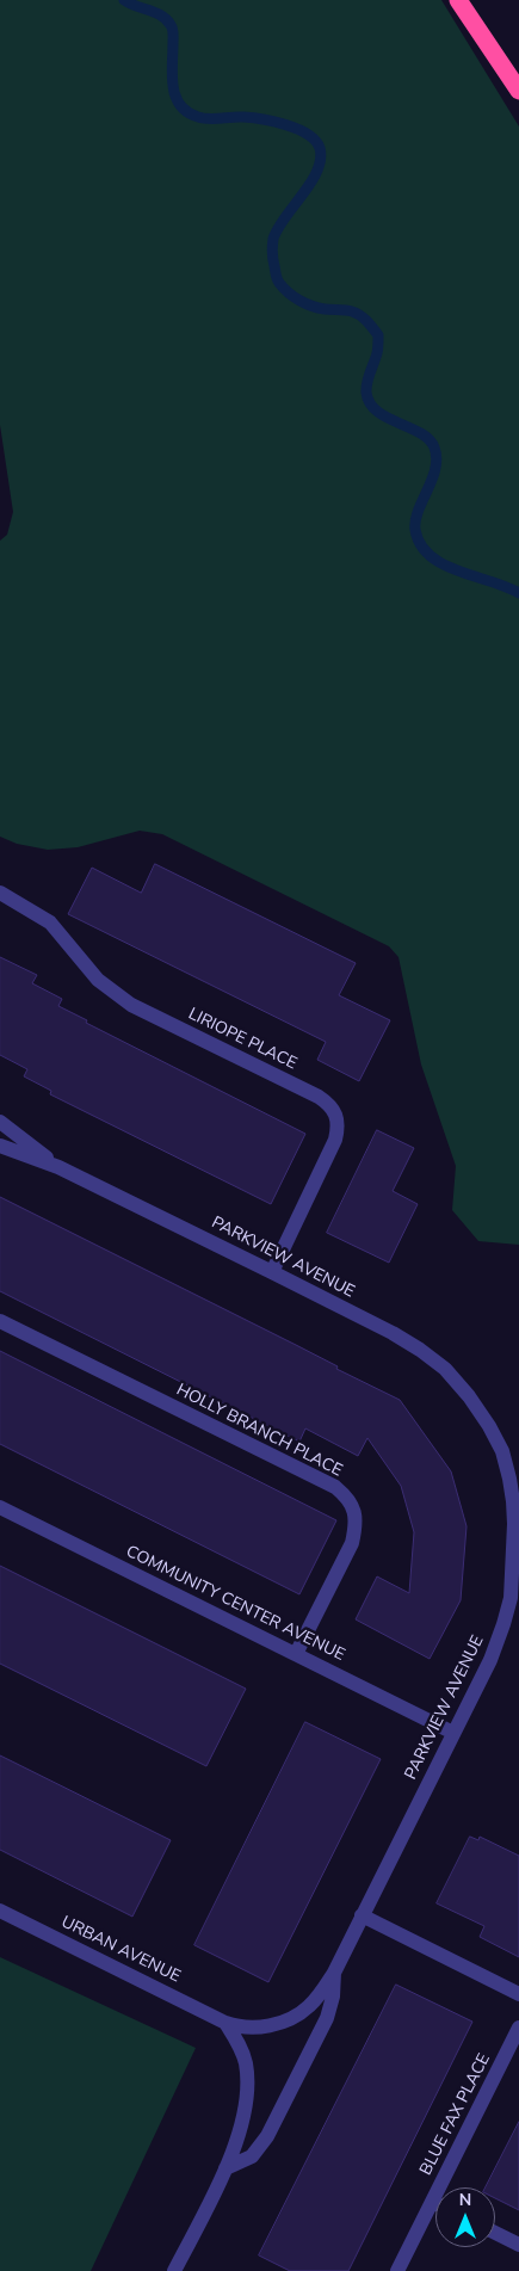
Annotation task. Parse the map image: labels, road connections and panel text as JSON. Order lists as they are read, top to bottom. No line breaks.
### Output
{"streets":{"street":["LIRIOPE PLACE","PARKVIEW AVENUE","HOLLY BRANCH PLACE","COMMUNITY CENTER AVENUE","URBAN AVENUE","BLUE FAX PLACE"]},"crossings":[["LIRIOPE PLACE","PARKVIEW AVENUE"],["PARKVIEW AVENUE","COMMUNITY CENTER AVENUE"],["PARKVIEW AVENUE","URBAN AVENUE"],["HOLLY BRANCH PLACE","COMMUNITY CENTER AVENUE"]],"north":"top"}
